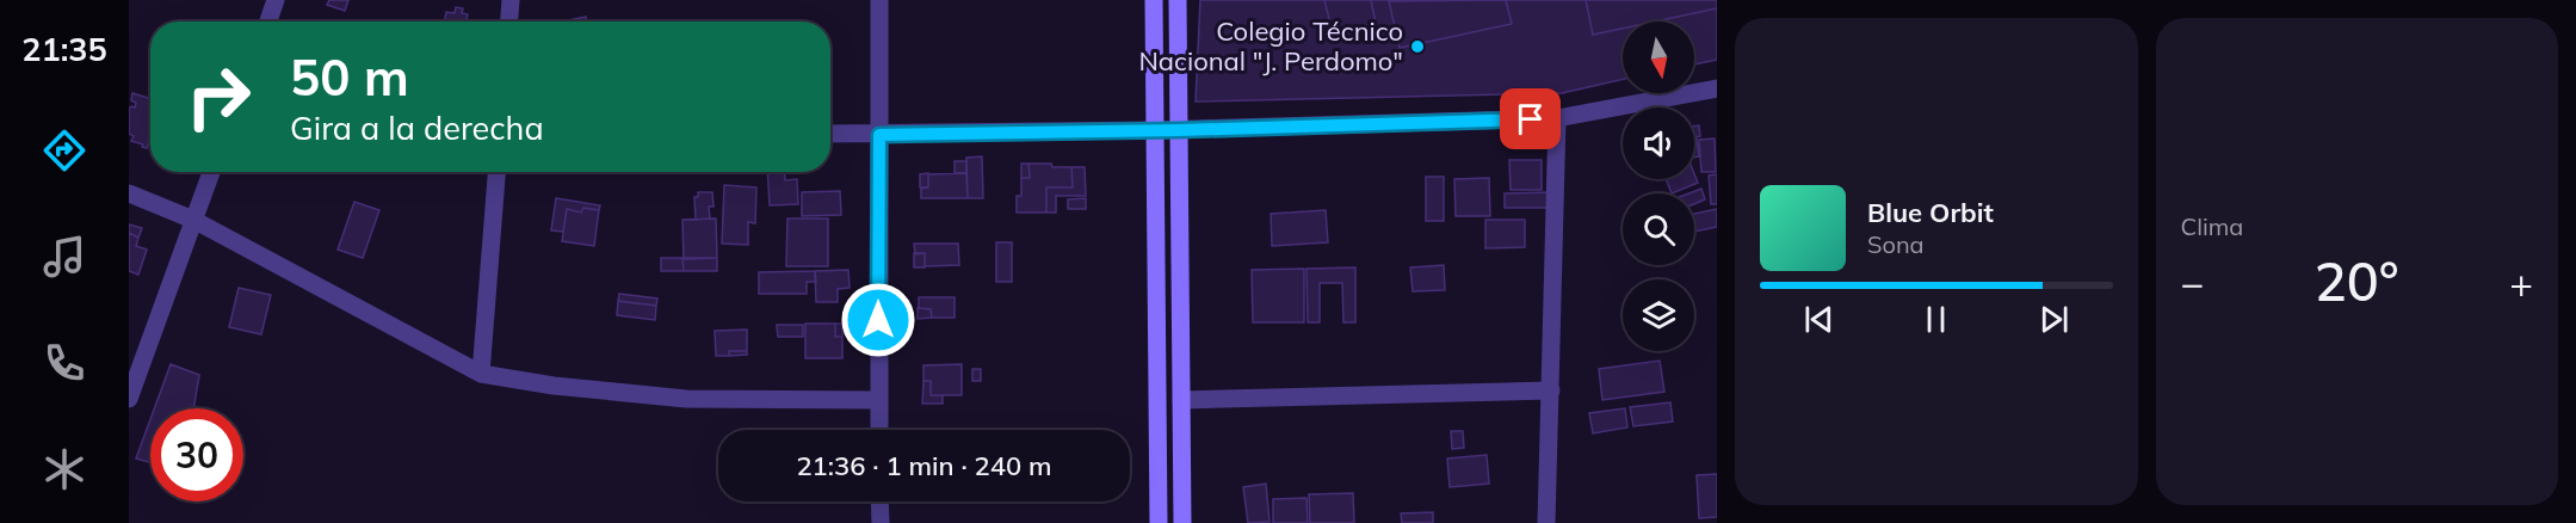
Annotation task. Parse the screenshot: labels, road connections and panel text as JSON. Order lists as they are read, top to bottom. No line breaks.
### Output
{"places":["Colegio Técnico Nacional \"J. Perdomo\""],"north":"bottom","page":{"tabs":"21:35","tile":"Clima","turn":["50 m","Gira a la derecha"],"song":["Blue Orbit","Sona"],"heat":["−","20°","+"],"limit":"30","trip":"21:36 · 1 min · 240 m"}}
